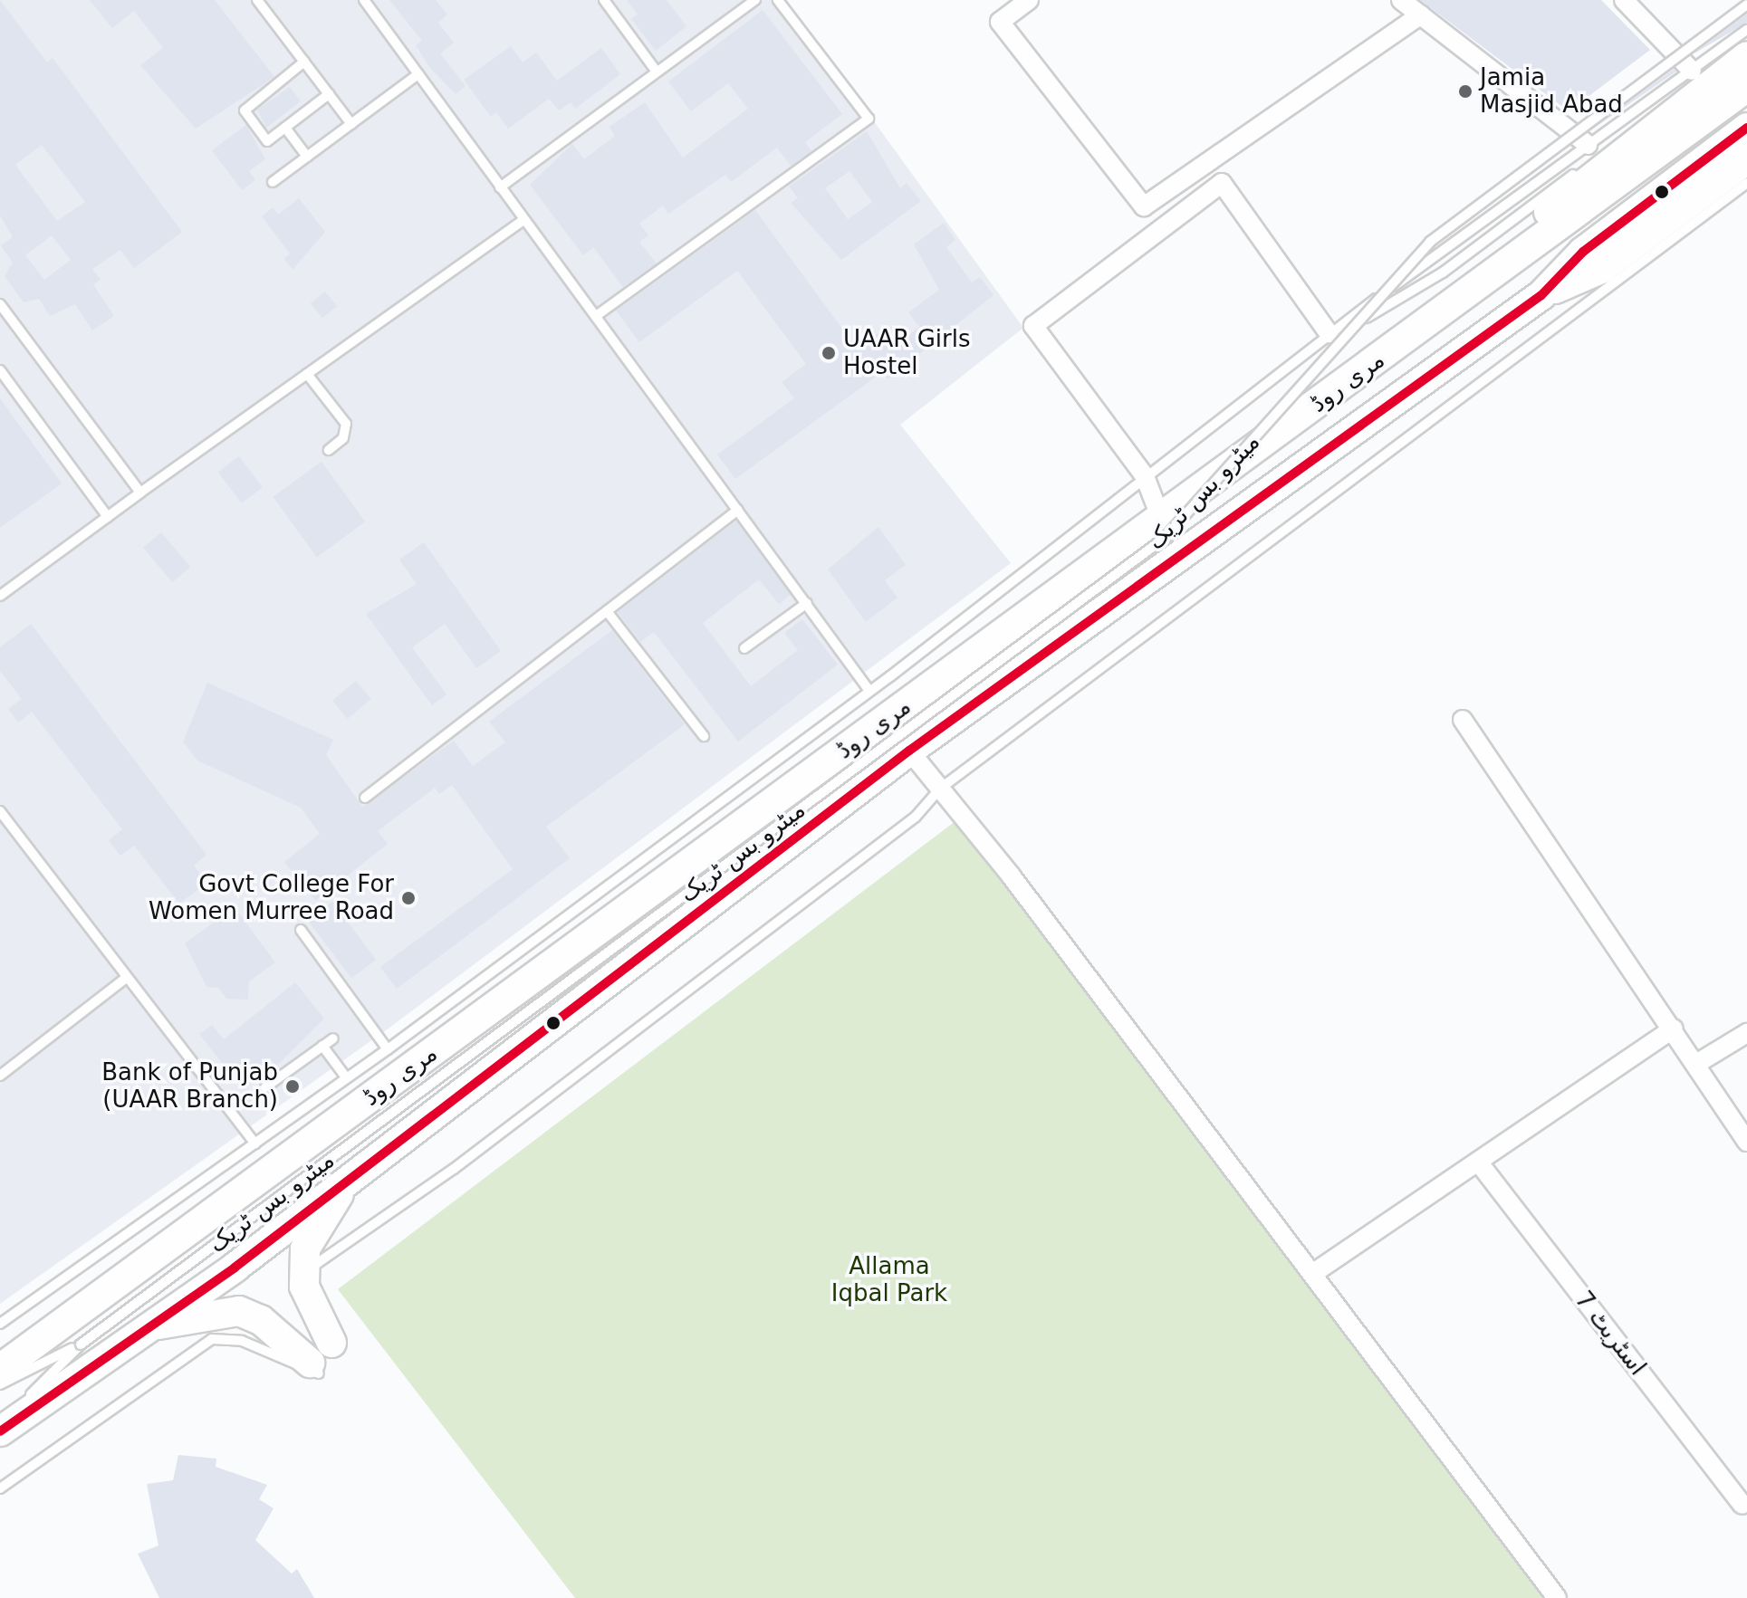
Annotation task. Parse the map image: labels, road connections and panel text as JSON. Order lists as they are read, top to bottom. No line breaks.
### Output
{"streets":{"main road":["مری روڈ"],"street":["اسٹریٹ 7"],"lane":["میٹرو بس ٹریک"]},"parks":["Allama Iqbal Park"],"places":["Jamia Masjid Abad","UAAR Girls Hostel","Govt College For Women Murree Road","Bank of Punjab (UAAR Branch)"]}
